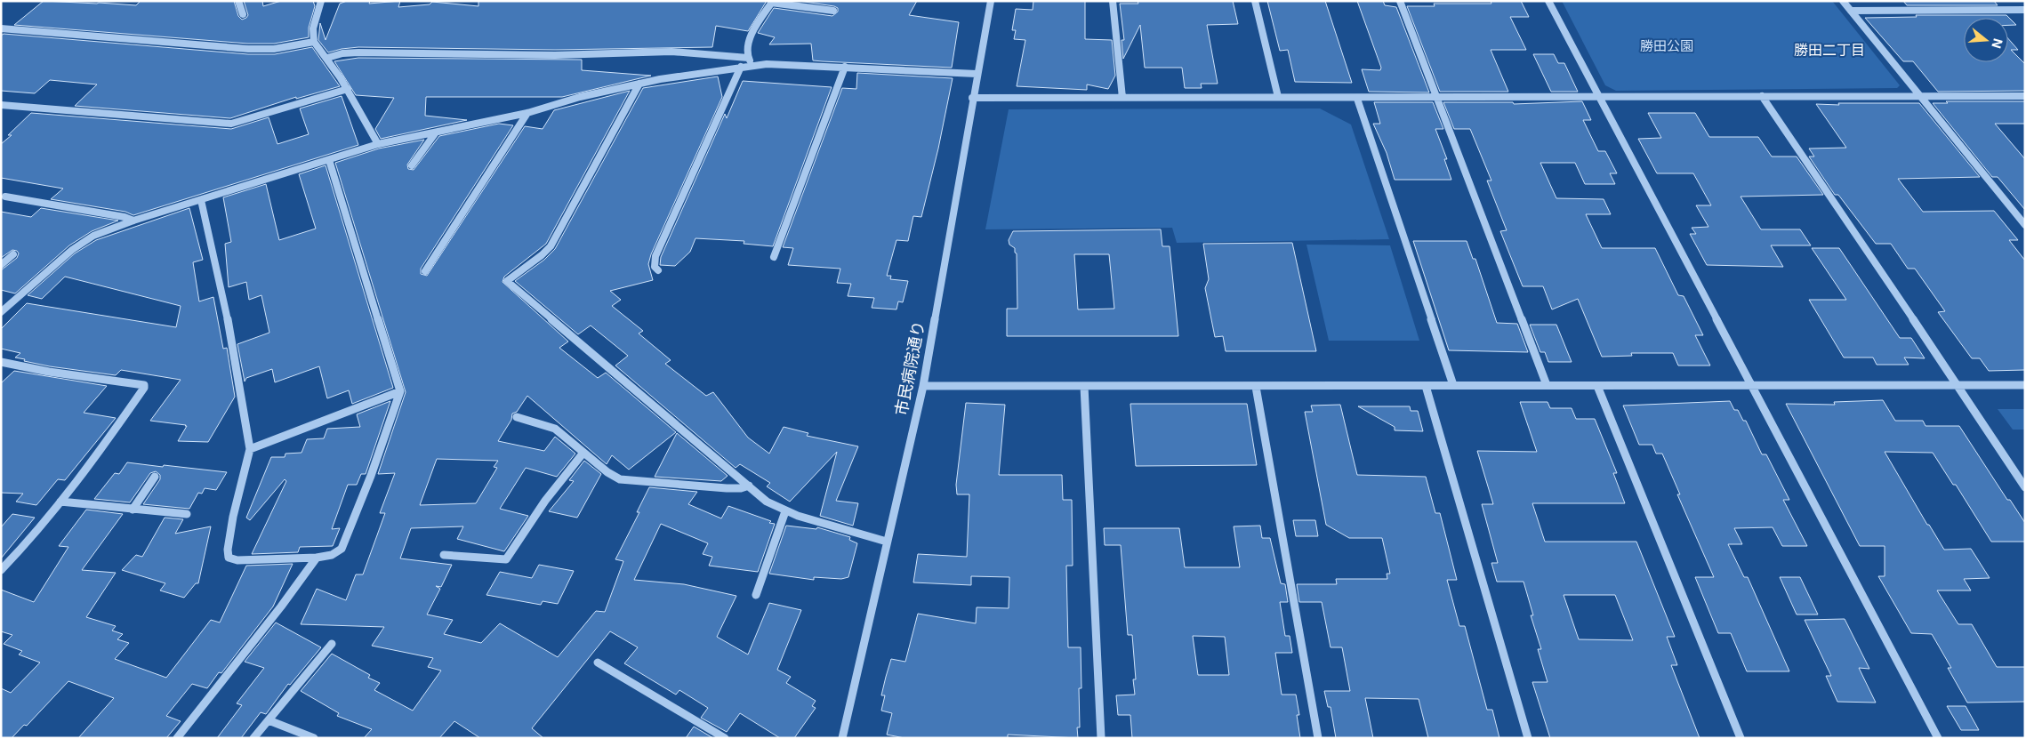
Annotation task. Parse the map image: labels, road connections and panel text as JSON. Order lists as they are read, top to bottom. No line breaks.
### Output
{"streets":{"street":["市民病院通り"]},"districts":["勝田二丁目"],"parks":["勝田公園"],"north":"right"}
